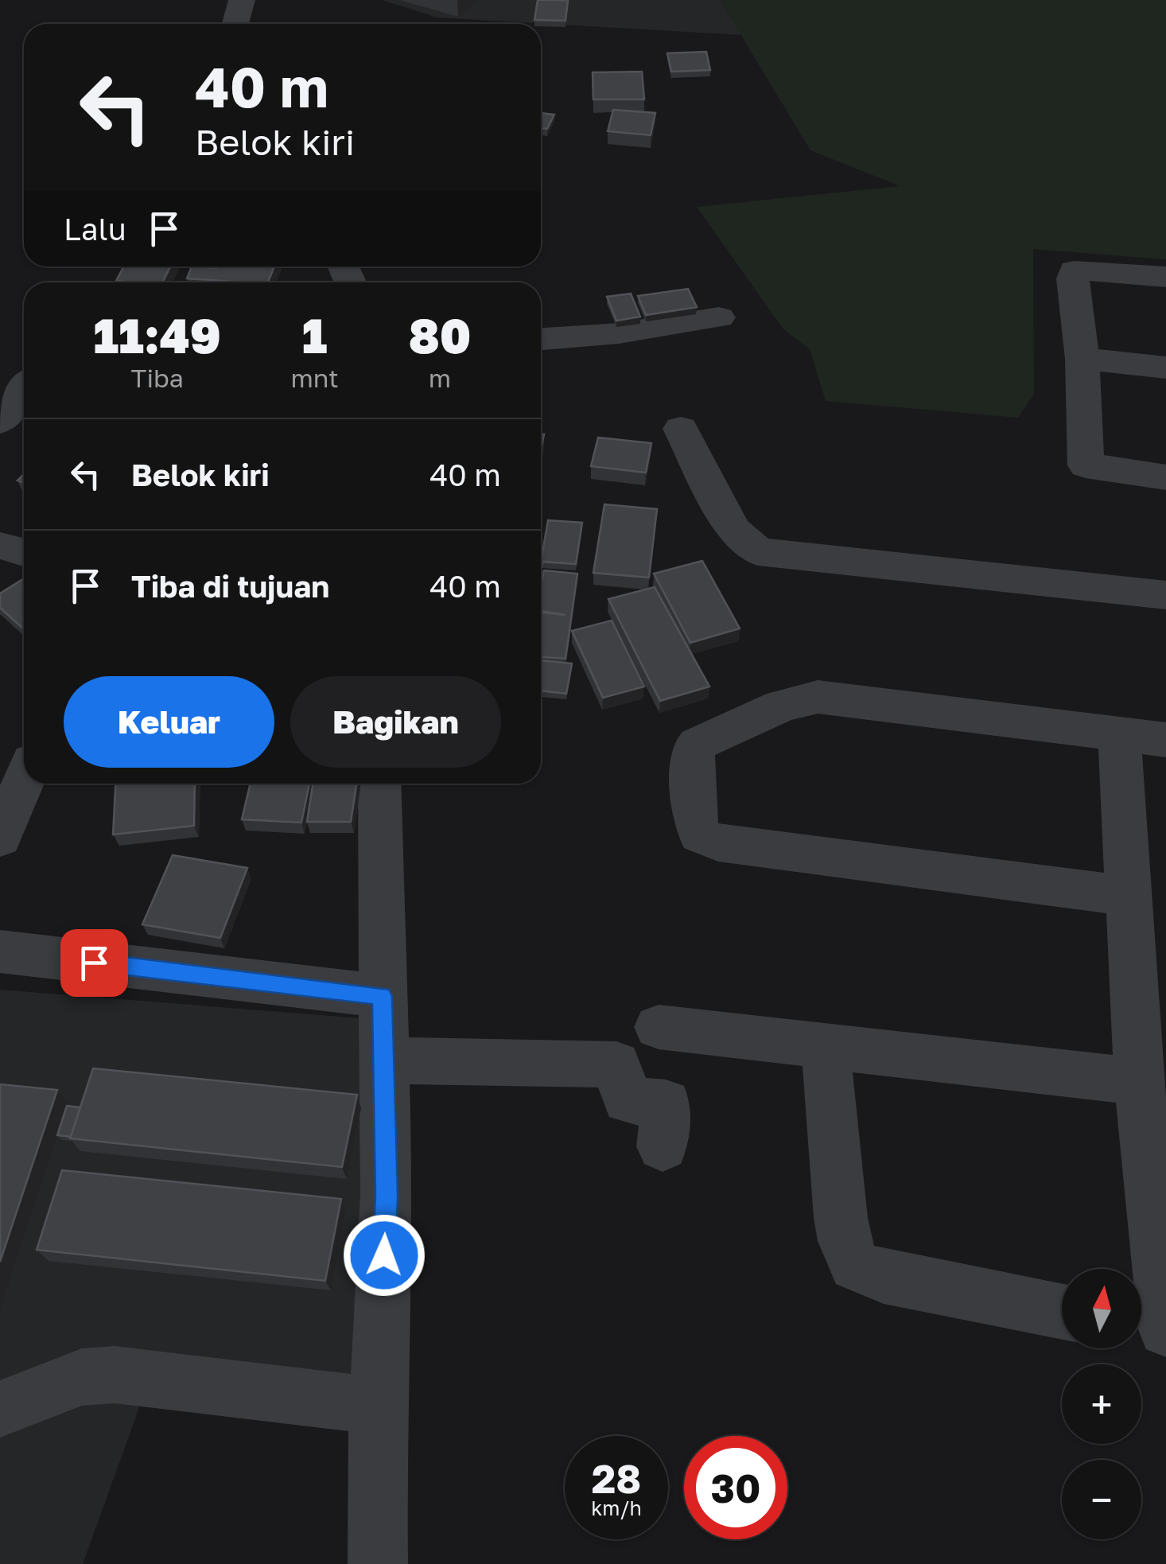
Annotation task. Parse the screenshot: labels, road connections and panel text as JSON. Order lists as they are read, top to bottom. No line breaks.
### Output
{"north":"top","page":{"turn":["40 m","Belok kiri"],"then":"Lalu","eta":["11:49","Tiba","1","mnt","80","m"],"list":[{"name":"Belok kiri","value":"40 m"},{"name":"Tiba di tujuan","value":"40 m"}],"buttons":["Keluar","Bagikan"],"map_buttons":["+","−"],"speed":"28 km/h","limit":"30"}}
